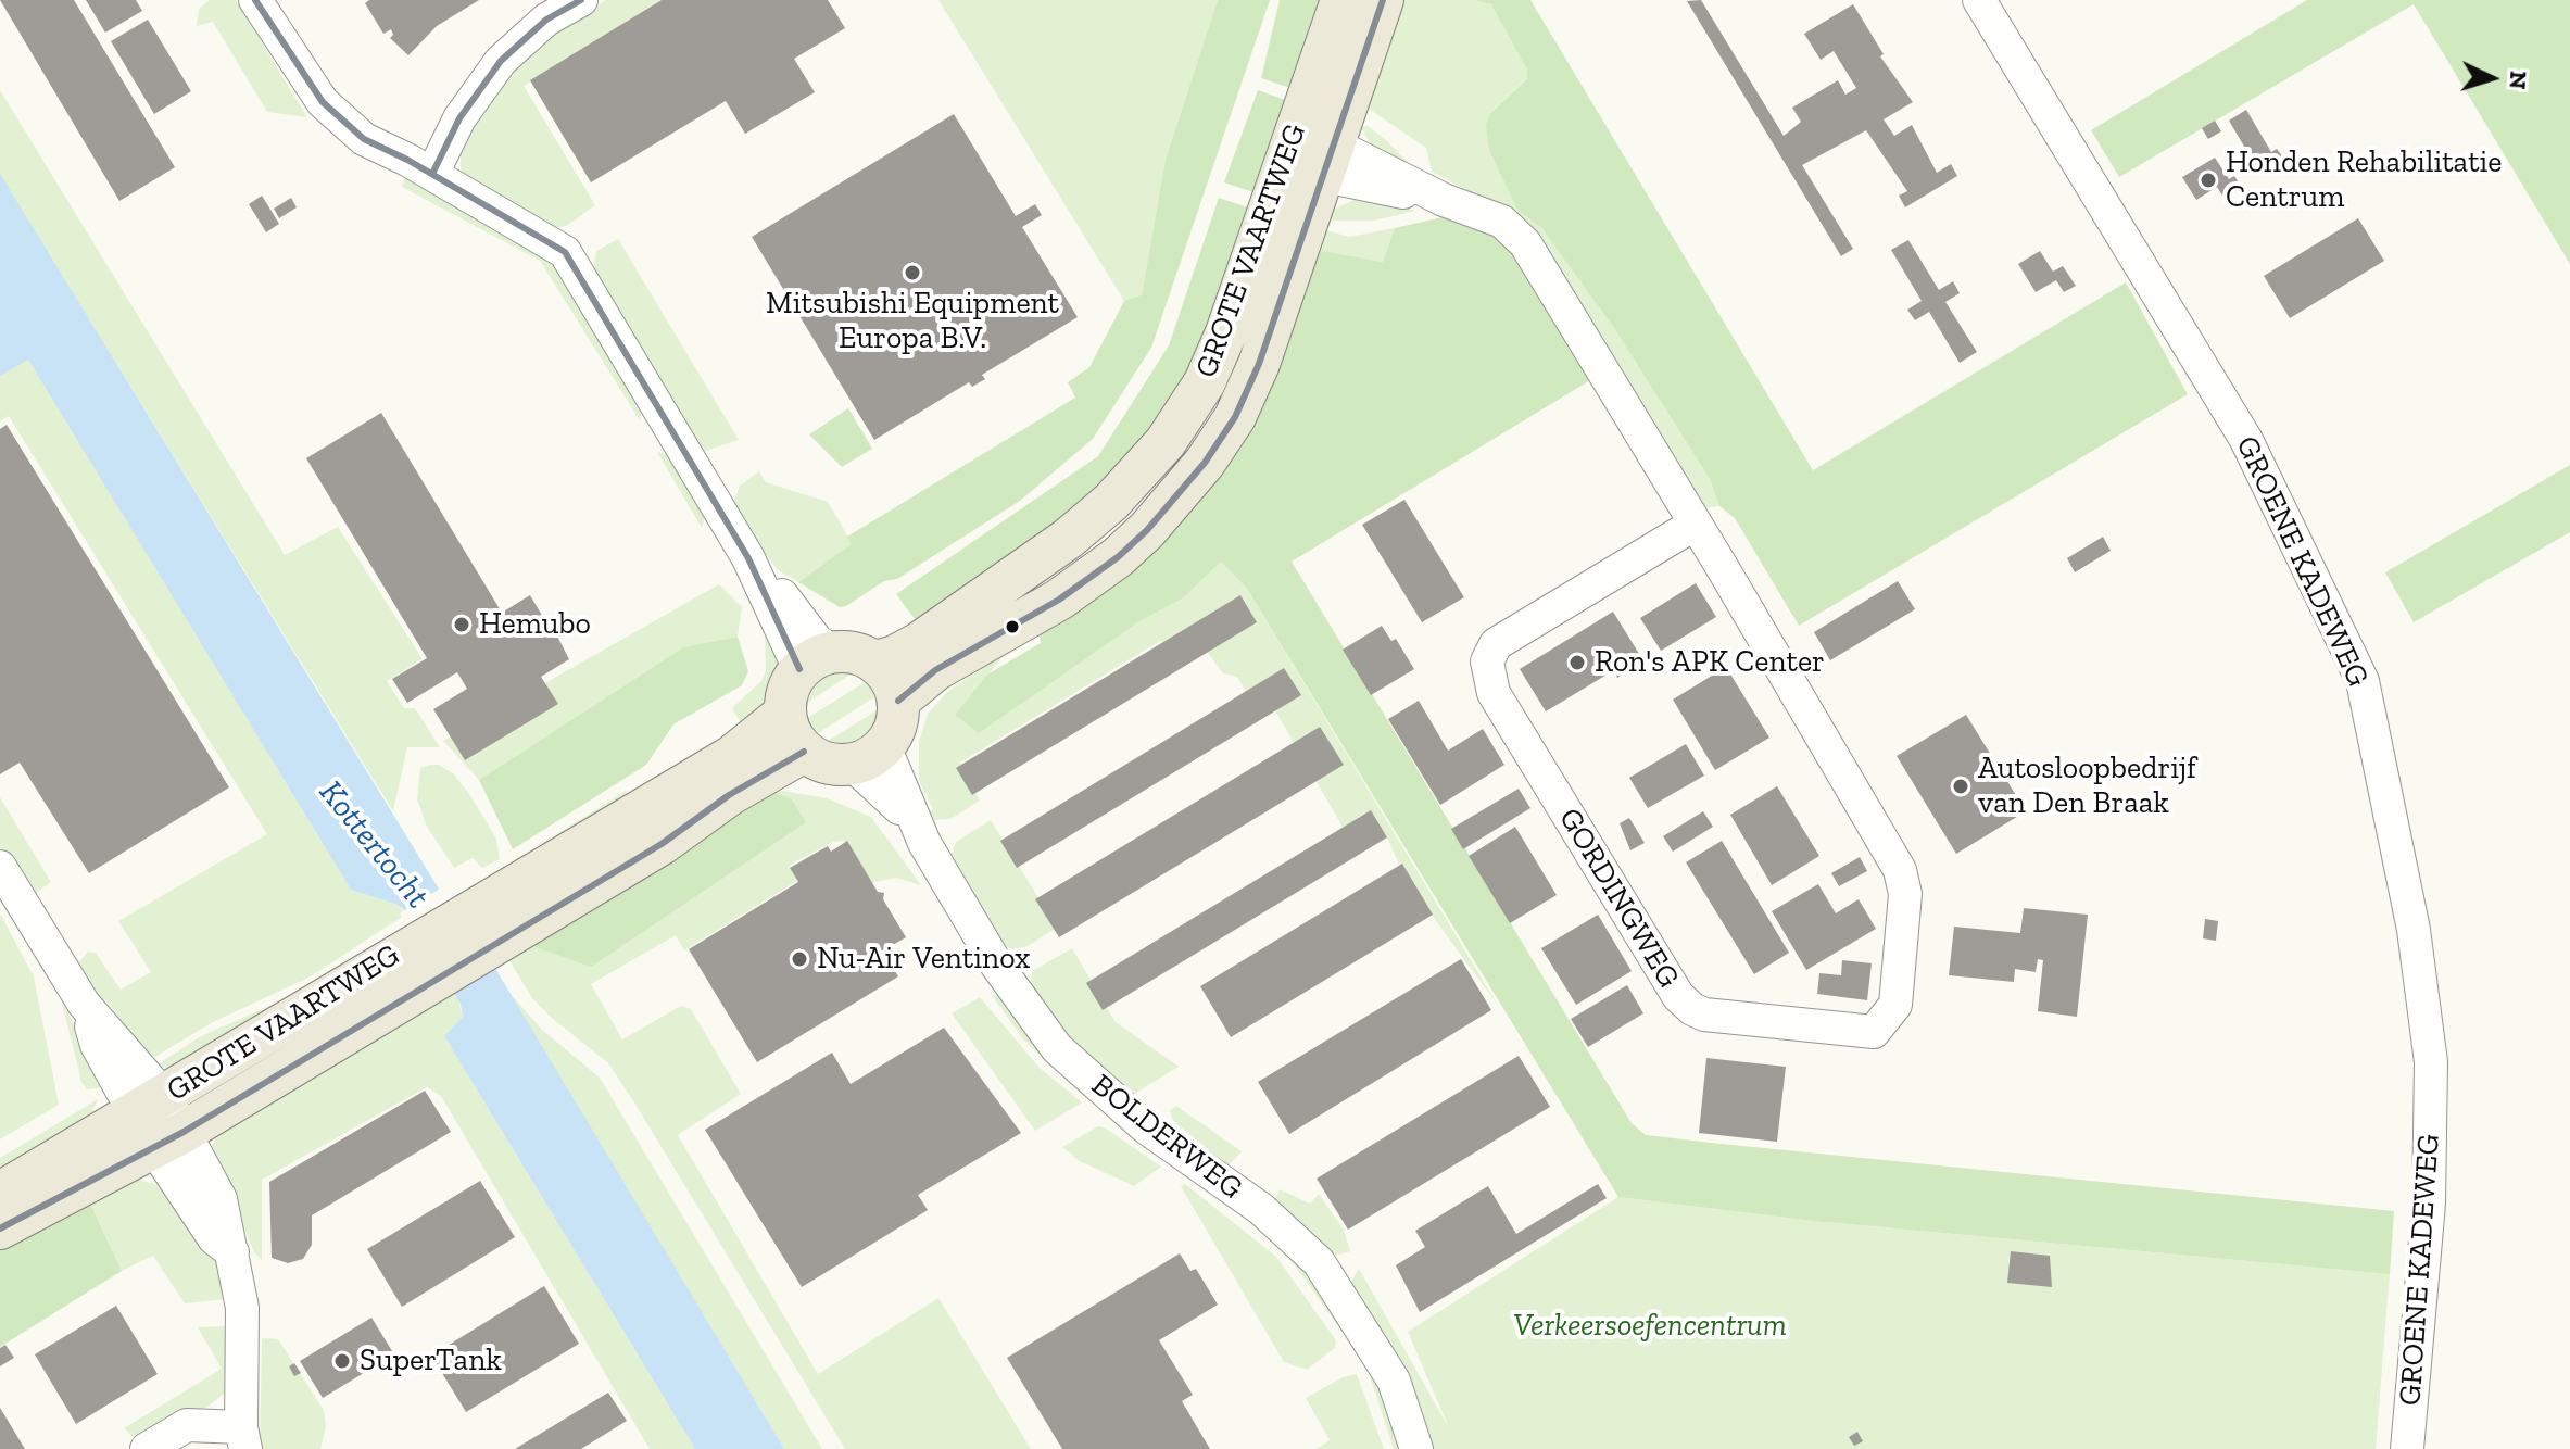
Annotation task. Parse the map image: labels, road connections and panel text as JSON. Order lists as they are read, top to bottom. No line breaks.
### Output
{"streets":{"main road":["GROTE VAARTWEG"],"street":["GROENE KADEWEG","GORDINGWEG","BOLDERWEG"]},"crossings":[["GROTE VAARTWEG","GORDINGWEG"],["GROTE VAARTWEG","BOLDERWEG"]],"water":["Kottertocht"],"parks":["Verkeersoefencentrum"],"places":["Honden Rehabilitatie Centrum","Mitsubishi Equipment Europa B.V.","Hemubo","Ron's APK Center","Autosloopbedrijf van Den Braak","Nu-Air Ventinox","SuperTank"],"north":"right"}
